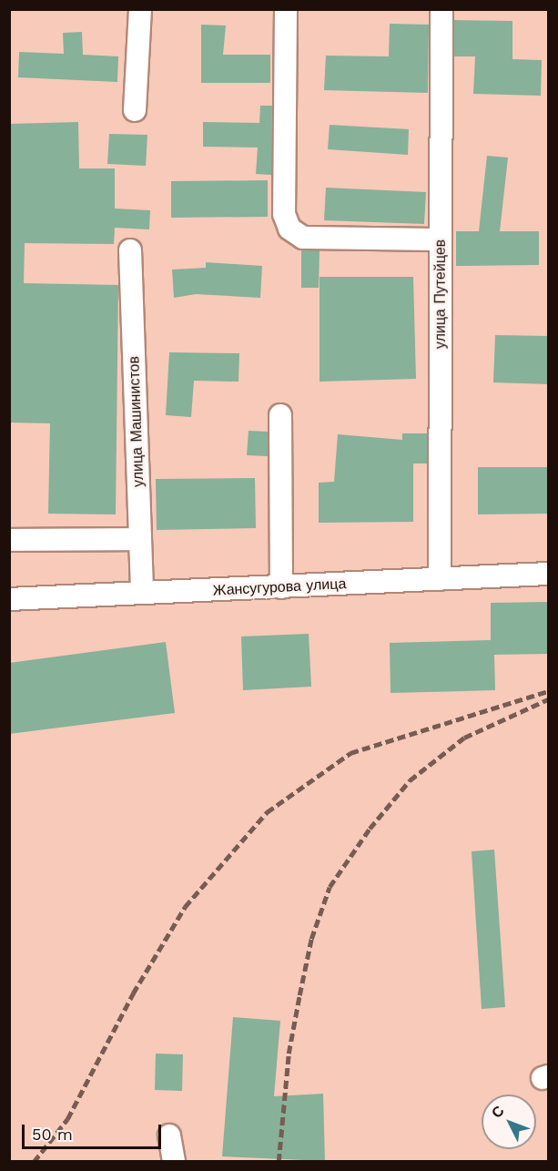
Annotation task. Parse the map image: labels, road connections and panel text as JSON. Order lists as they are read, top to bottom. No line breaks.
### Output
{"streets":{"street":["улица Путейцев","улица Машинистов","Жансугурова улица"]},"crossings":[["улица Путейцев","Жансугурова улица"],["улица Машинистов","Жансугурова улица"]],"scale_bar":"50 m","north":"top left"}
